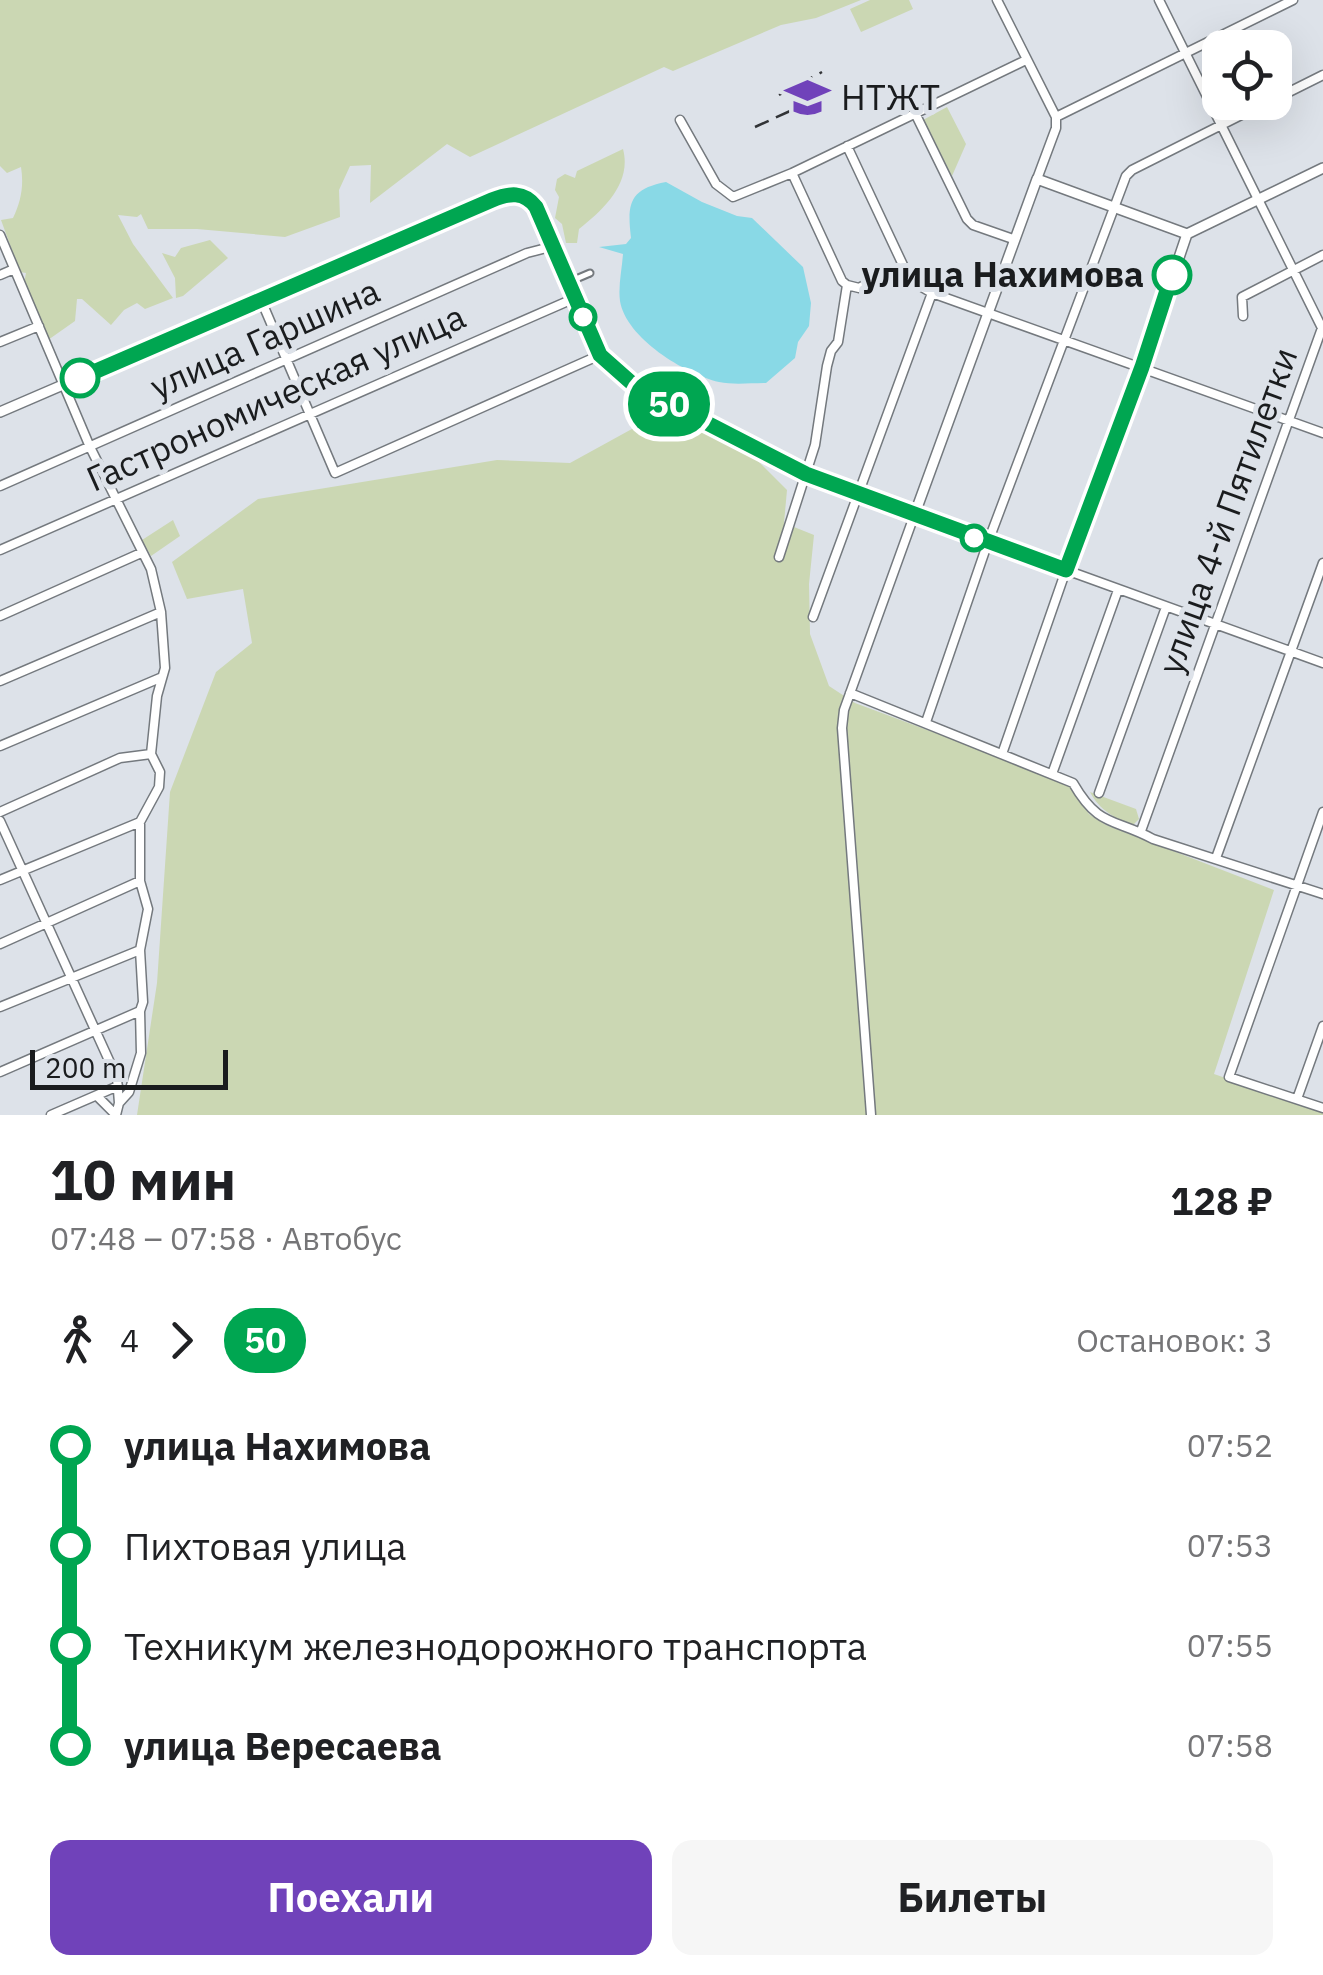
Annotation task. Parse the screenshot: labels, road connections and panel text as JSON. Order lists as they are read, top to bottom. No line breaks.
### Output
{"streets":{"street":["улица Гаршина","Гастрономическая улица","улица 4-й Пятилетки"]},"places":{"school or university":["НТЖТ"],"other":["улица Нахимова"]},"lines":["bus line 50"],"scale_bar":"200 m","page":{"on_map":"50","scale":"200 m","heading":["10 мин","07:48 – 07:58 · Автобус","128 ₽"],"legs":["4","50","Остановок: 3"],"list":[{"name":"улица Нахимова","value":"07:52"},{"name":"Пихтовая улица","value":"07:53"},{"name":"Техникум железнодорожного транспорта","value":"07:55"},{"name":"улица Вересаева","value":"07:58"}],"buttons":["Поехали","Билеты"]}}
